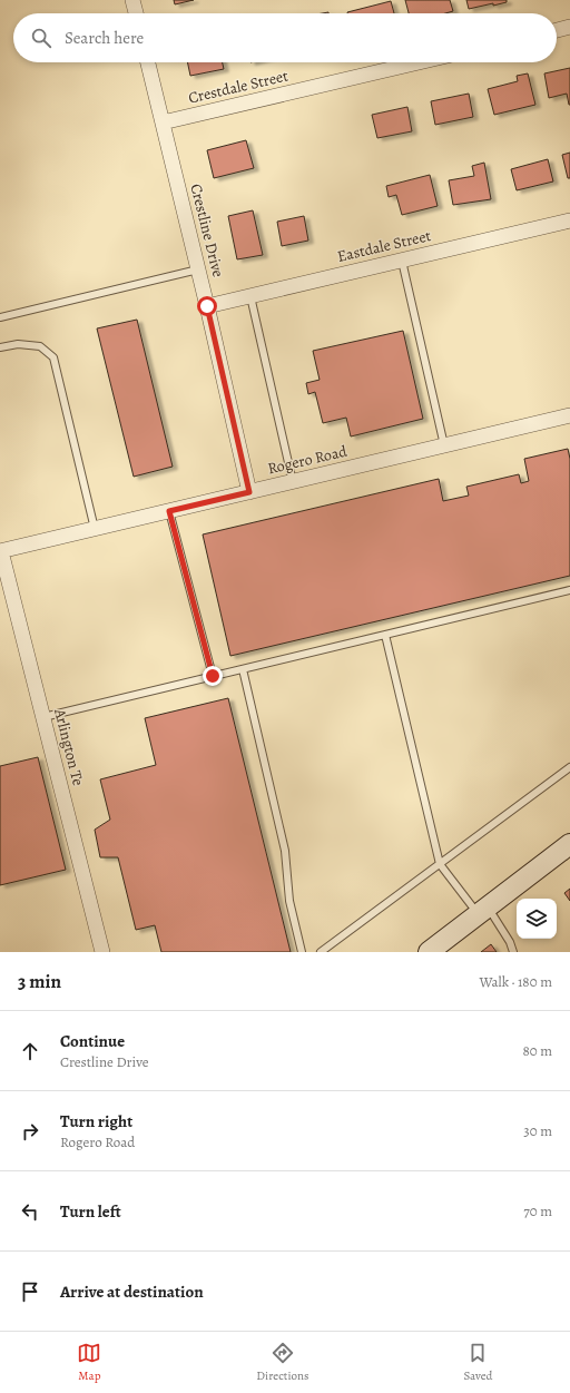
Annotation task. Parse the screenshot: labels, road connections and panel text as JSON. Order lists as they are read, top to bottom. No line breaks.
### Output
{"streets":{"street":["Crestdale Street","Crestline Drive","Eastdale Street","Rogero Road","Arlington Te"]},"crossings":[["Crestdale Street","Crestline Drive"],["Crestline Drive","Eastdale Street"],["Crestline Drive","Rogero Road"],["Rogero Road","Arlington Te"]],"page":{"search":"Search here","heading":["3 min","Walk · 180 m"],"list":[["Continue","Crestline Drive","80 m"],["Turn right","Rogero Road","30 m"],["Turn left","70 m"],"Arrive at destination"],"nav":["Map","Directions","Saved"]}}
